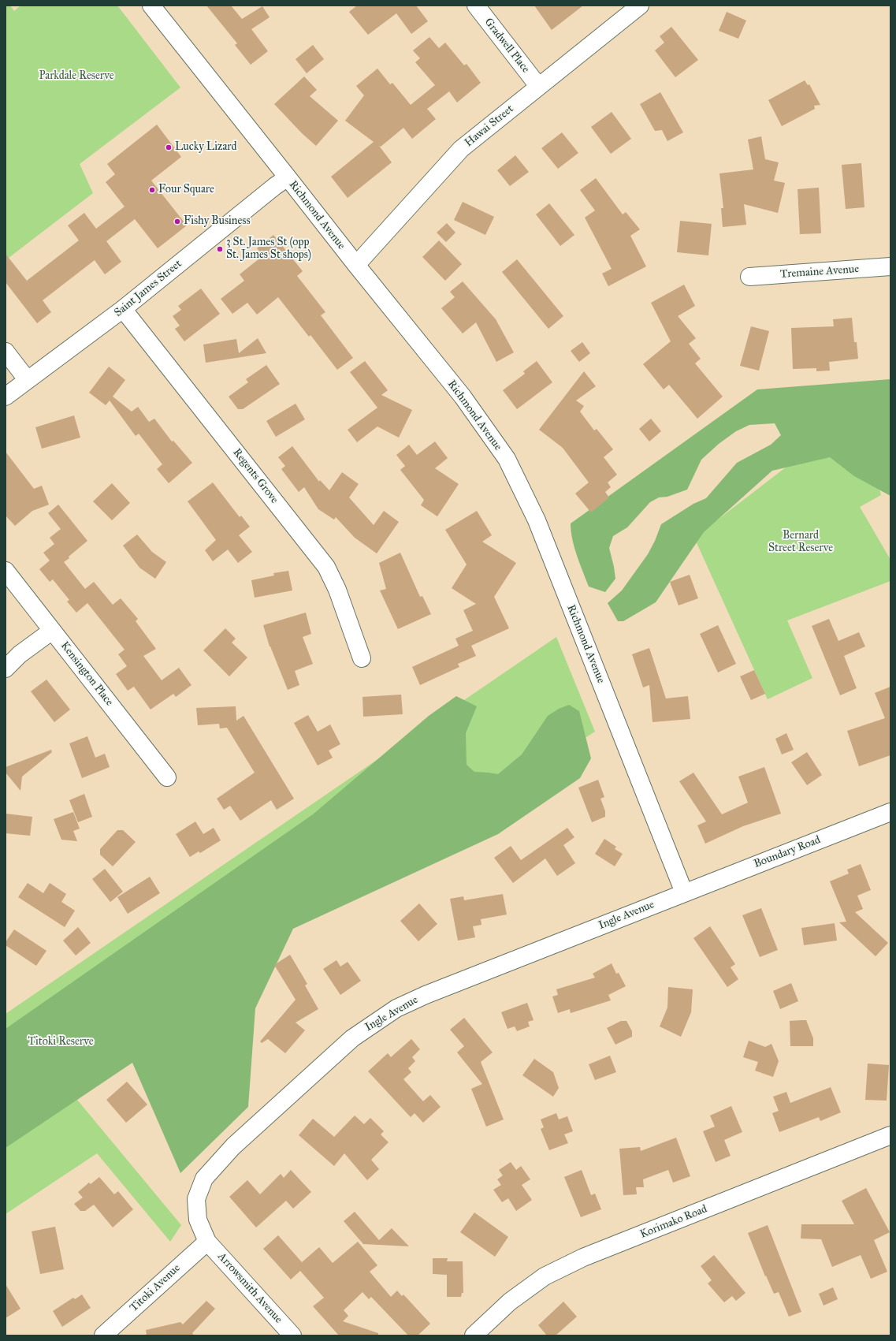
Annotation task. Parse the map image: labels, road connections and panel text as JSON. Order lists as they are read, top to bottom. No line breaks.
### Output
{"streets":{"street":["Gradwell Place","Hawai Street","Richmond Avenue","Tremaine Avenue","Saint James Street","Regents Grove","Kensington Place","Boundary Road","Ingle Avenue","Korimako Road","Titoki Avenue","Arrowsmith Avenue"]},"crossings":[["Gradwell Place","Hawai Street"],["Hawai Street","Richmond Avenue"],["Richmond Avenue","Saint James Street"],["Richmond Avenue","Boundary Road"],["Richmond Avenue","Ingle Avenue"],["Saint James Street","Regents Grove"],["Boundary Road","Ingle Avenue"],["Ingle Avenue","Titoki Avenue"],["Ingle Avenue","Arrowsmith Avenue"],["Titoki Avenue","Arrowsmith Avenue"]],"parks":["Parkdale Reserve","Bernard Street Reserve","Titoki Reserve"],"places":["Lucky Lizard","Four Square","Fishy Business","3 St. James St (opp St. James St shops)"]}
